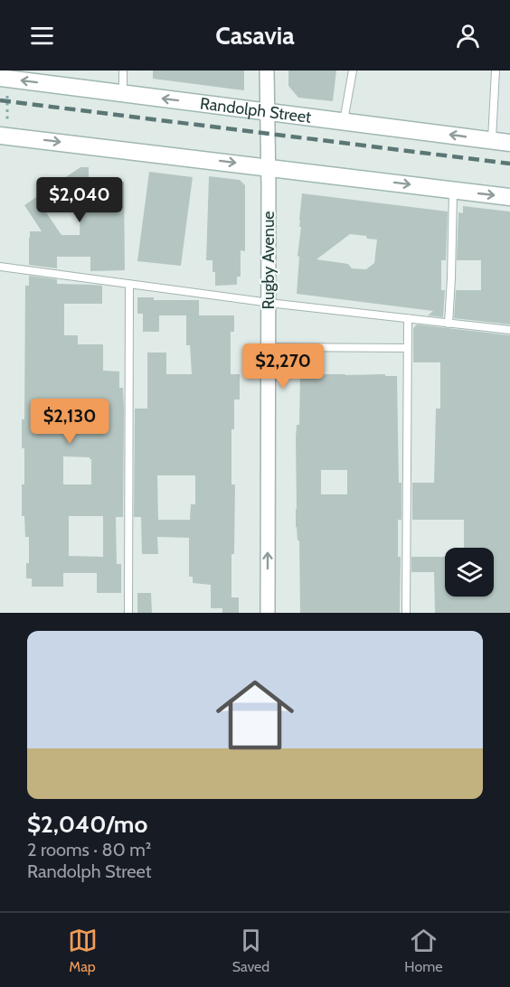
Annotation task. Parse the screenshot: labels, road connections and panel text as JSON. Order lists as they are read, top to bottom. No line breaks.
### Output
{"streets":{"street":["Randolph Street","Rugby Avenue"]},"crossings":[["Randolph Street","Rugby Avenue"]],"one_way":["Rugby Avenue"],"page":{"header":"Casavia","price":["$2,040","$2,270","$2,130"],"list":[{"name":"$2,040/mo","note":"2 rooms · 80 m² · Randolph Street"}],"tabs":["Map","Saved","Home"]}}
